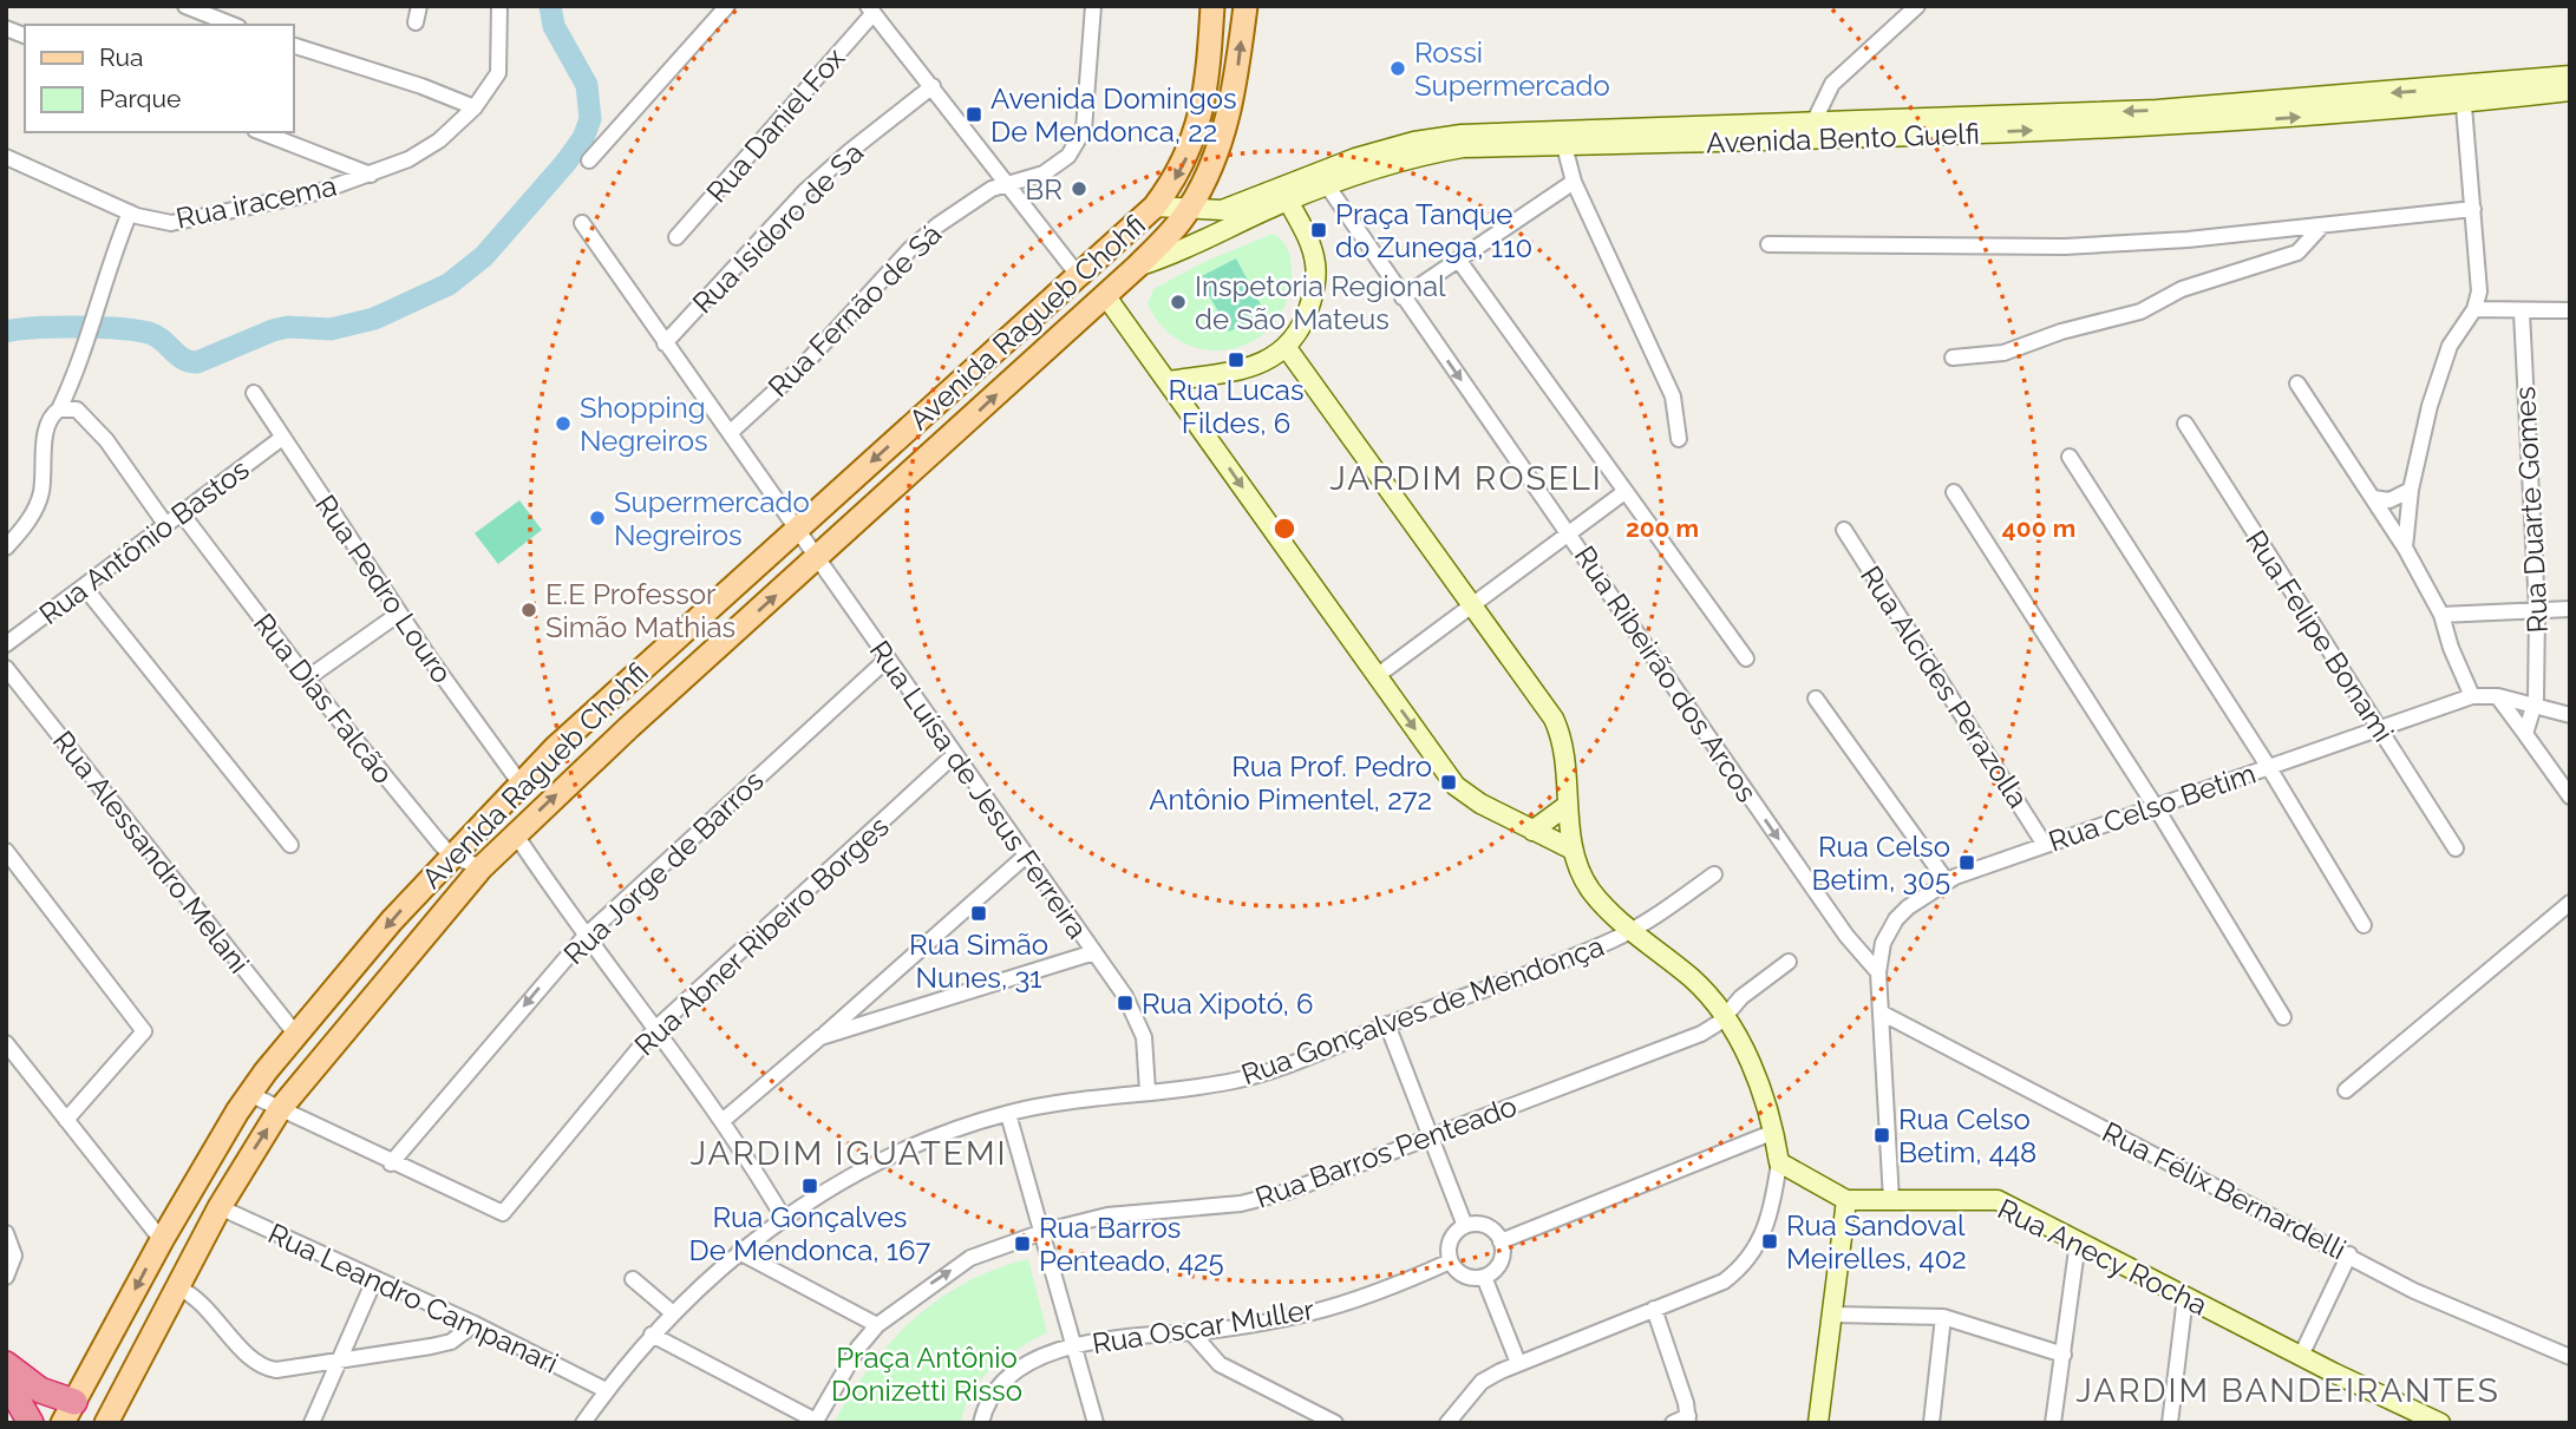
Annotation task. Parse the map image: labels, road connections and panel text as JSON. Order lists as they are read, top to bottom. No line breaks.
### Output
{"streets":{"main road":["Avenida Ragueb Chohfi"],"street":["Rua Daniel Fox","Avenida Bento Guelfi","Rua iracema","Rua Isidoro de Sa","Rua Fernão de Sá","Rua Duarte Gomes","Rua Antônio Bastos","Rua Pedro Louro","Rua Felipe Bonami","Rua Ribeirão dos Arcos","Rua Alcides Perazolla","Rua Dias Falcão","Rua Luísa de Jesus Ferreira","Rua Celso Betim","Rua Alessandro Melani","Rua Jorge de Barros","Rua Abner Ribeiro Borges","Rua Gonçalves de Mendonça","Rua Barros Penteado","Rua Félix Bernardelli","Rua Anecy Rocha","Rua Leandro Campanari","Rua Oscar Muller"]},"crossings":[["Avenida Bento Guelfi","Avenida Ragueb Chohfi"],["Avenida Bento Guelfi","Rua Ribeirão dos Arcos"],["Rua Isidoro de Sa","Rua Luísa de Jesus Ferreira"],["Rua Fernão de Sá","Rua Luísa de Jesus Ferreira"],["Avenida Ragueb Chohfi","Rua Pedro Louro"],["Avenida Ragueb Chohfi","Rua Dias Falcão"],["Avenida Ragueb Chohfi","Rua Luísa de Jesus Ferreira"],["Avenida Ragueb Chohfi","Rua Alessandro Melani"],["Avenida Ragueb Chohfi","Rua Abner Ribeiro Borges"],["Avenida Ragueb Chohfi","Rua Leandro Campanari"],["Rua Duarte Gomes","Rua Celso Betim"],["Rua Antônio Bastos","Rua Pedro Louro"],["Rua Antônio Bastos","Rua Dias Falcão"],["Rua Felipe Bonami","Rua Celso Betim"],["Rua Ribeirão dos Arcos","Rua Celso Betim"],["Rua Alcides Perazolla","Rua Celso Betim"],["Rua Luísa de Jesus Ferreira","Rua Jorge de Barros"],["Rua Luísa de Jesus Ferreira","Rua Abner Ribeiro Borges"],["Rua Jorge de Barros","Rua Abner Ribeiro Borges"],["Rua Gonçalves de Mendonça","Rua Leandro Campanari"]],"one_way":["Rua Jorge de Barros"],"districts":["JARDIM ROSELI","JARDIM IGUATEMI","JARDIM BANDEIRANTES"],"parks":["Praça Antônio Donizetti Risso"],"places":{"other":["Rossi Supermercado","BR","Inspetoria Regional de São Mateus","Shopping Negreiros","Supermercado Negreiros","E.E Professor Simão Mathias"],"transit":["Avenida Domingos De Mendonca, 22","Praça Tanque do Zunega, 110","Rua Lucas Fildes, 6","Rua Prof. Pedro Antônio Pimentel, 272","Rua Celso Betim, 305","Rua Simão Nunes, 31","Rua Xipotó, 6","Rua Celso Betim, 448","Rua Gonçalves De Mendonca, 167","Rua Sandoval Meirelles, 402","Rua Barros Penteado, 425"]},"legend":["Rua","Parque"],"rings":["200 m","400 m"]}
